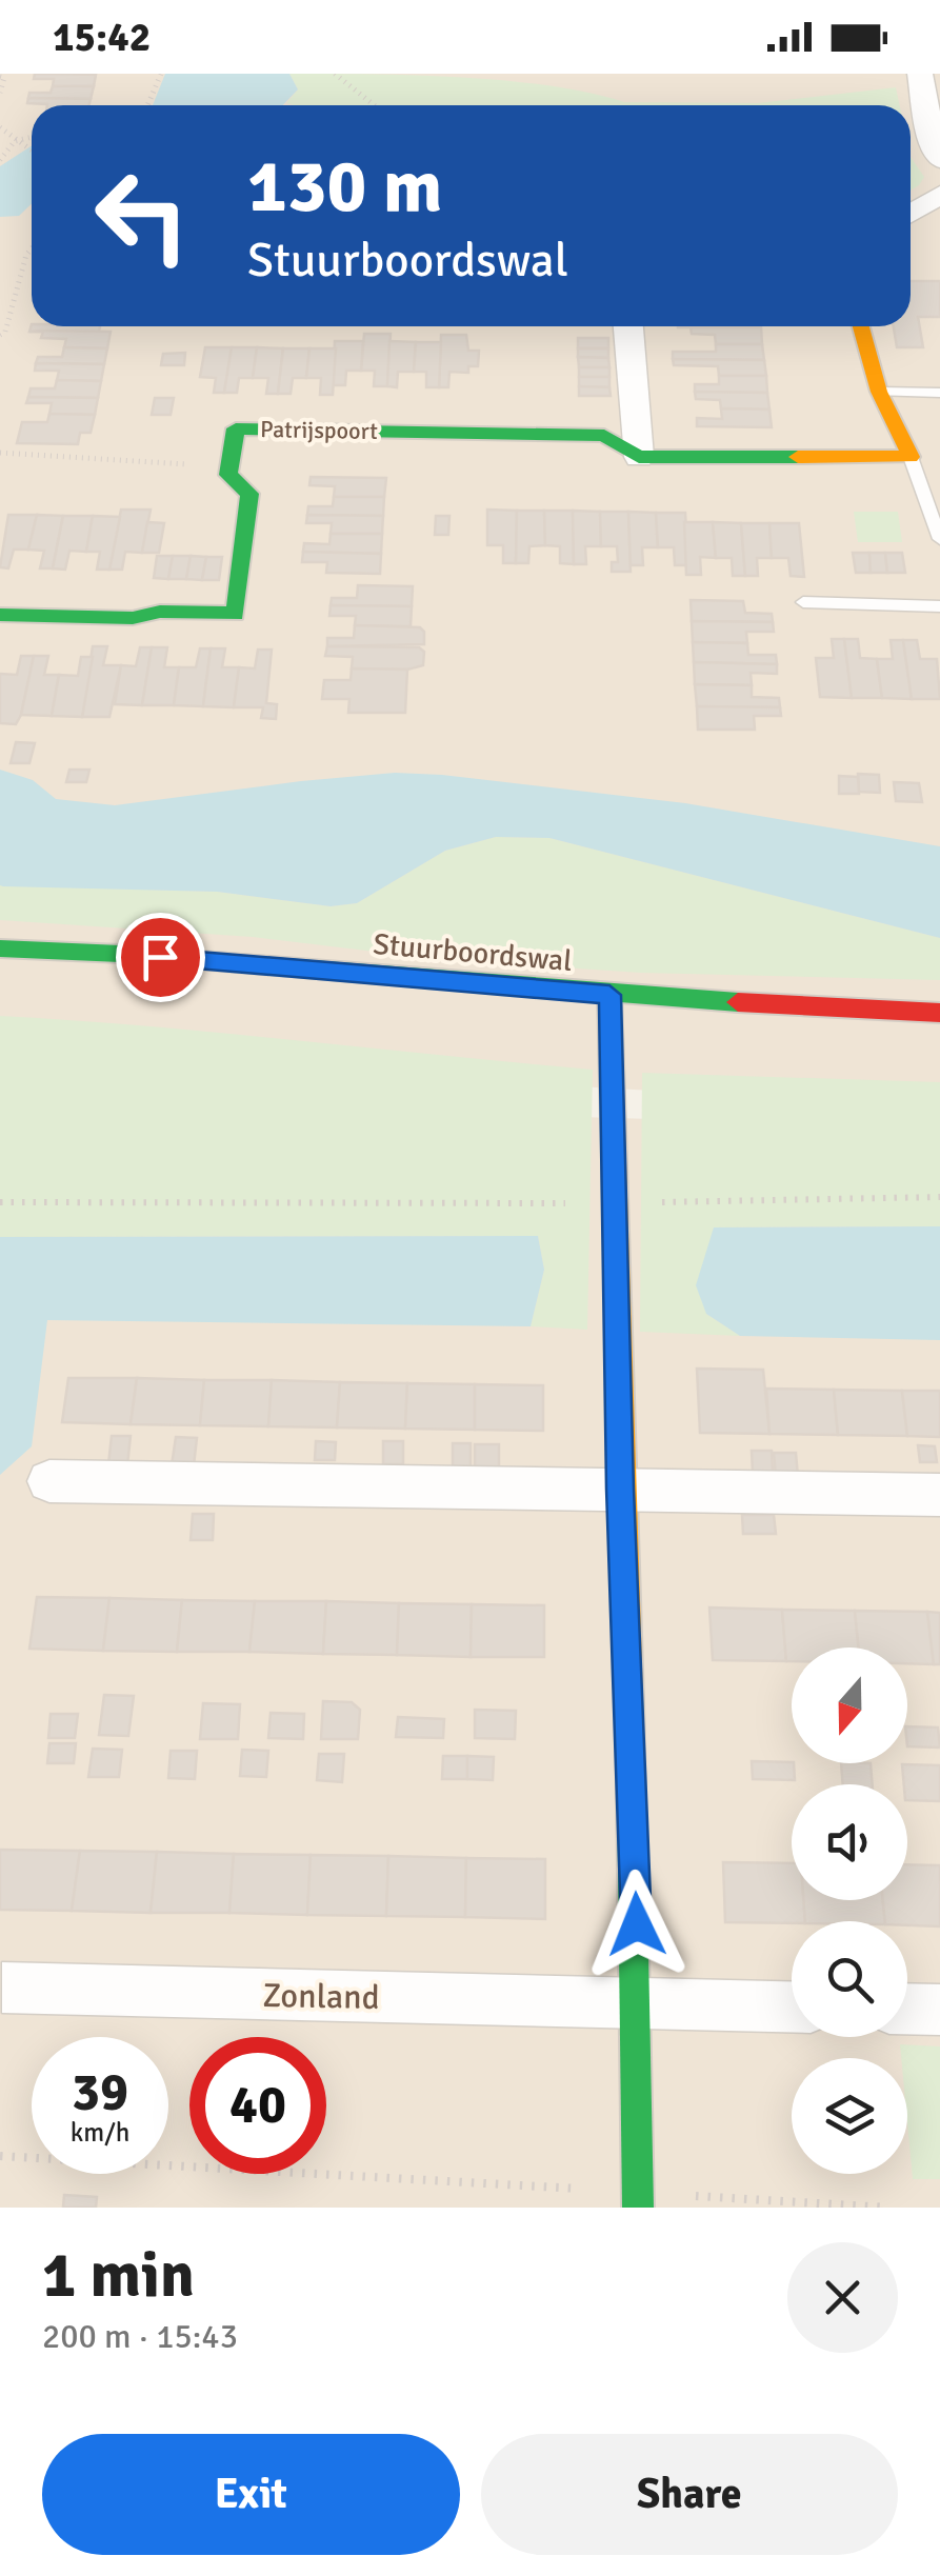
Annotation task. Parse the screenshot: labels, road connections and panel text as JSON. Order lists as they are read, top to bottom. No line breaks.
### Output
{"streets":{"street":["Patrijspoort","Stuurboordswal","Zonland"]},"north":"bottom","page":{"status":"15:42","turn":["130 m","Stuurboordswal"],"speed":"39 km/h","limit":"40","heading":["1 min","200 m · 15:43"],"buttons":["Exit","Share"]}}
